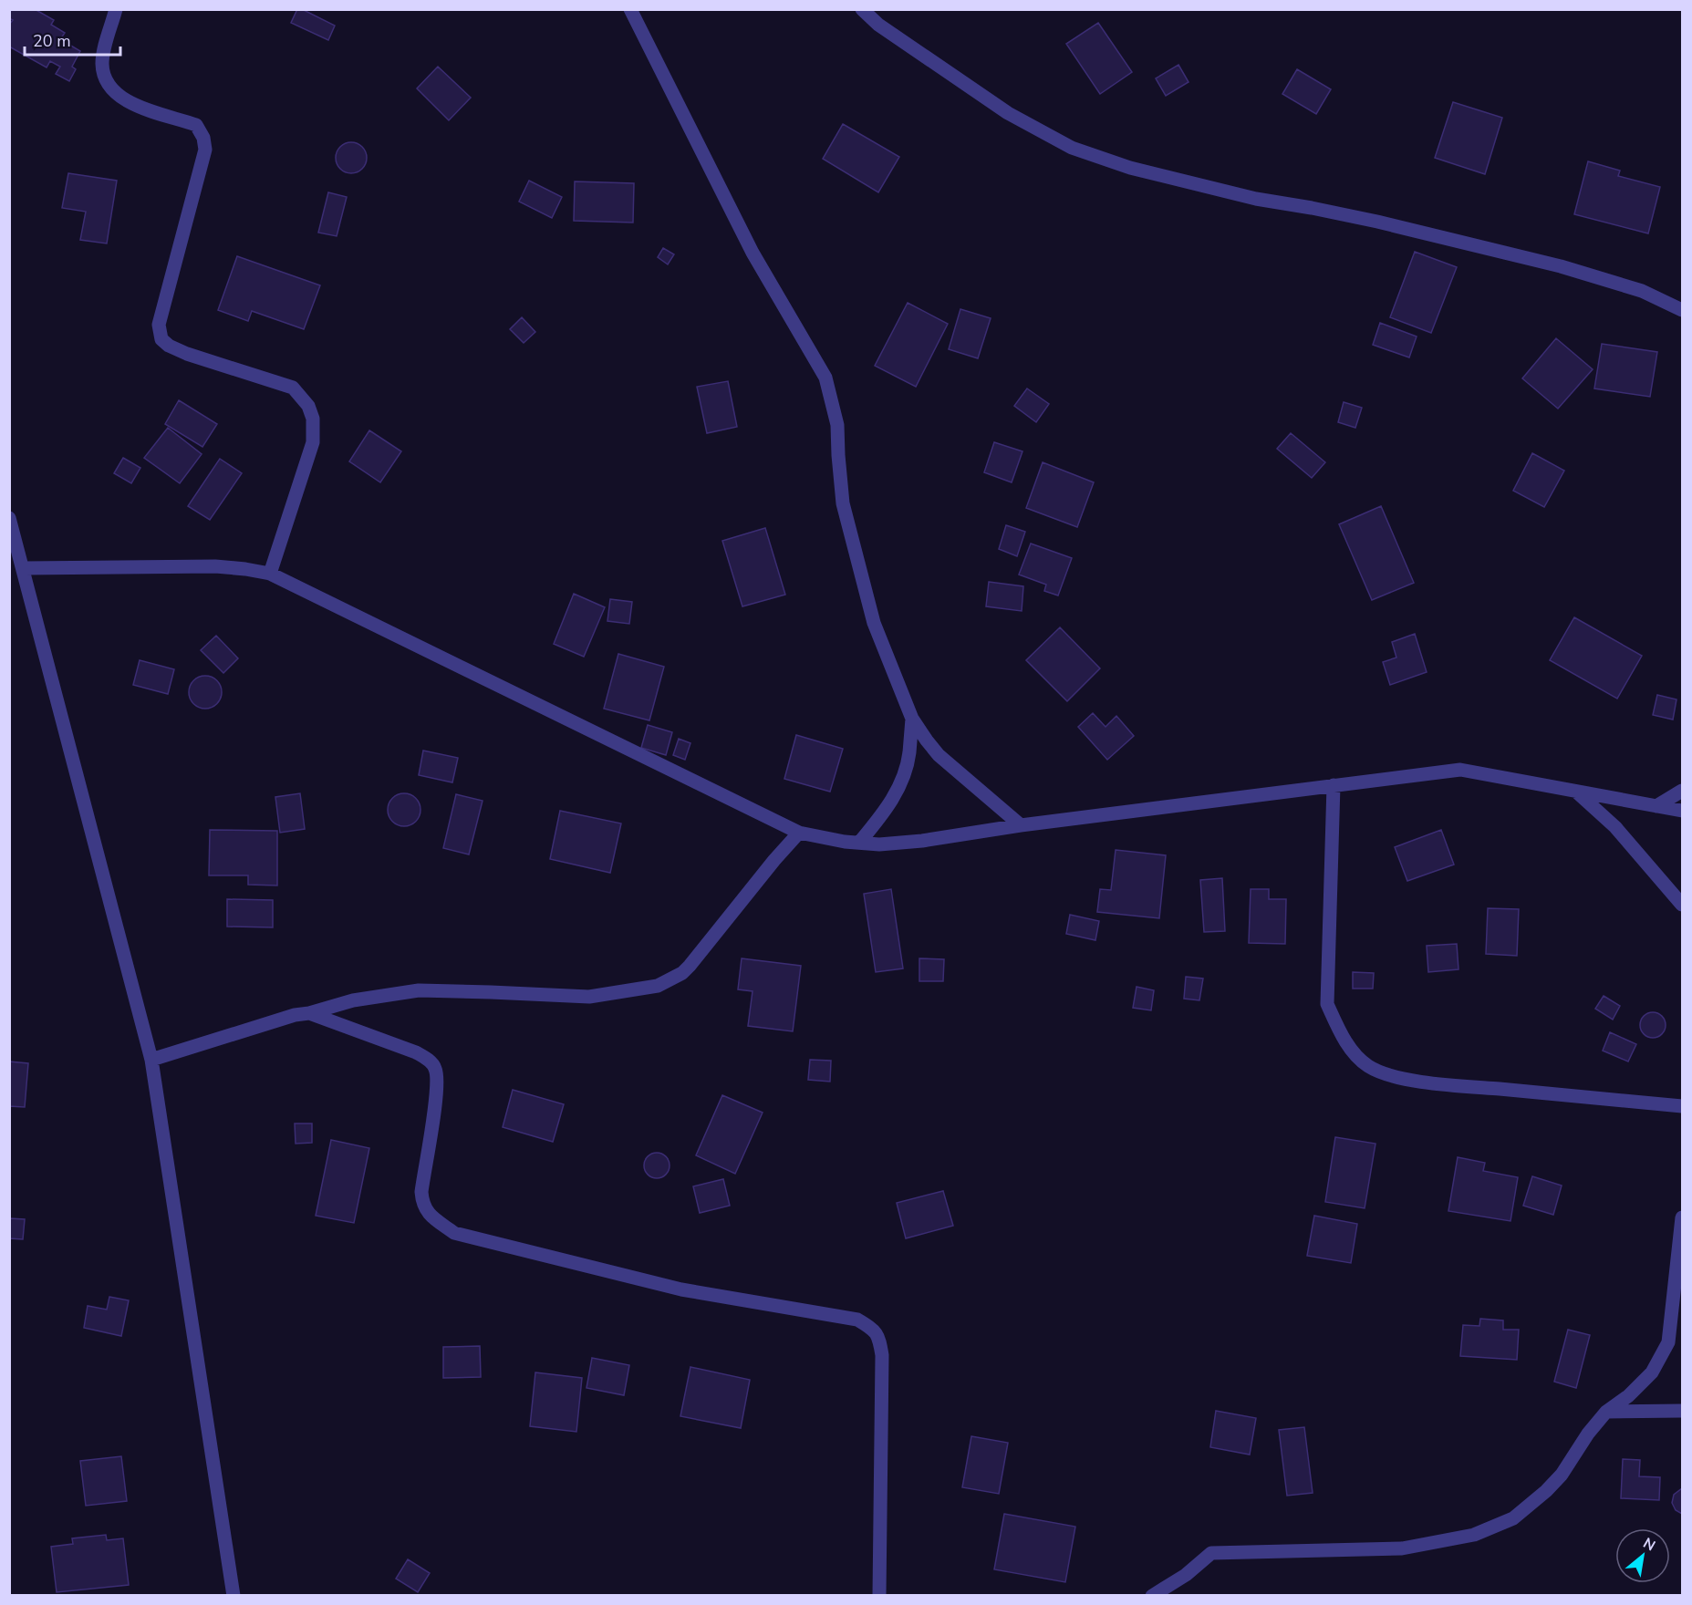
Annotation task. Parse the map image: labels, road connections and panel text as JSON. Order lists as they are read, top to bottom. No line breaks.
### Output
{"scale_bar":"20 m","north":"top right"}
